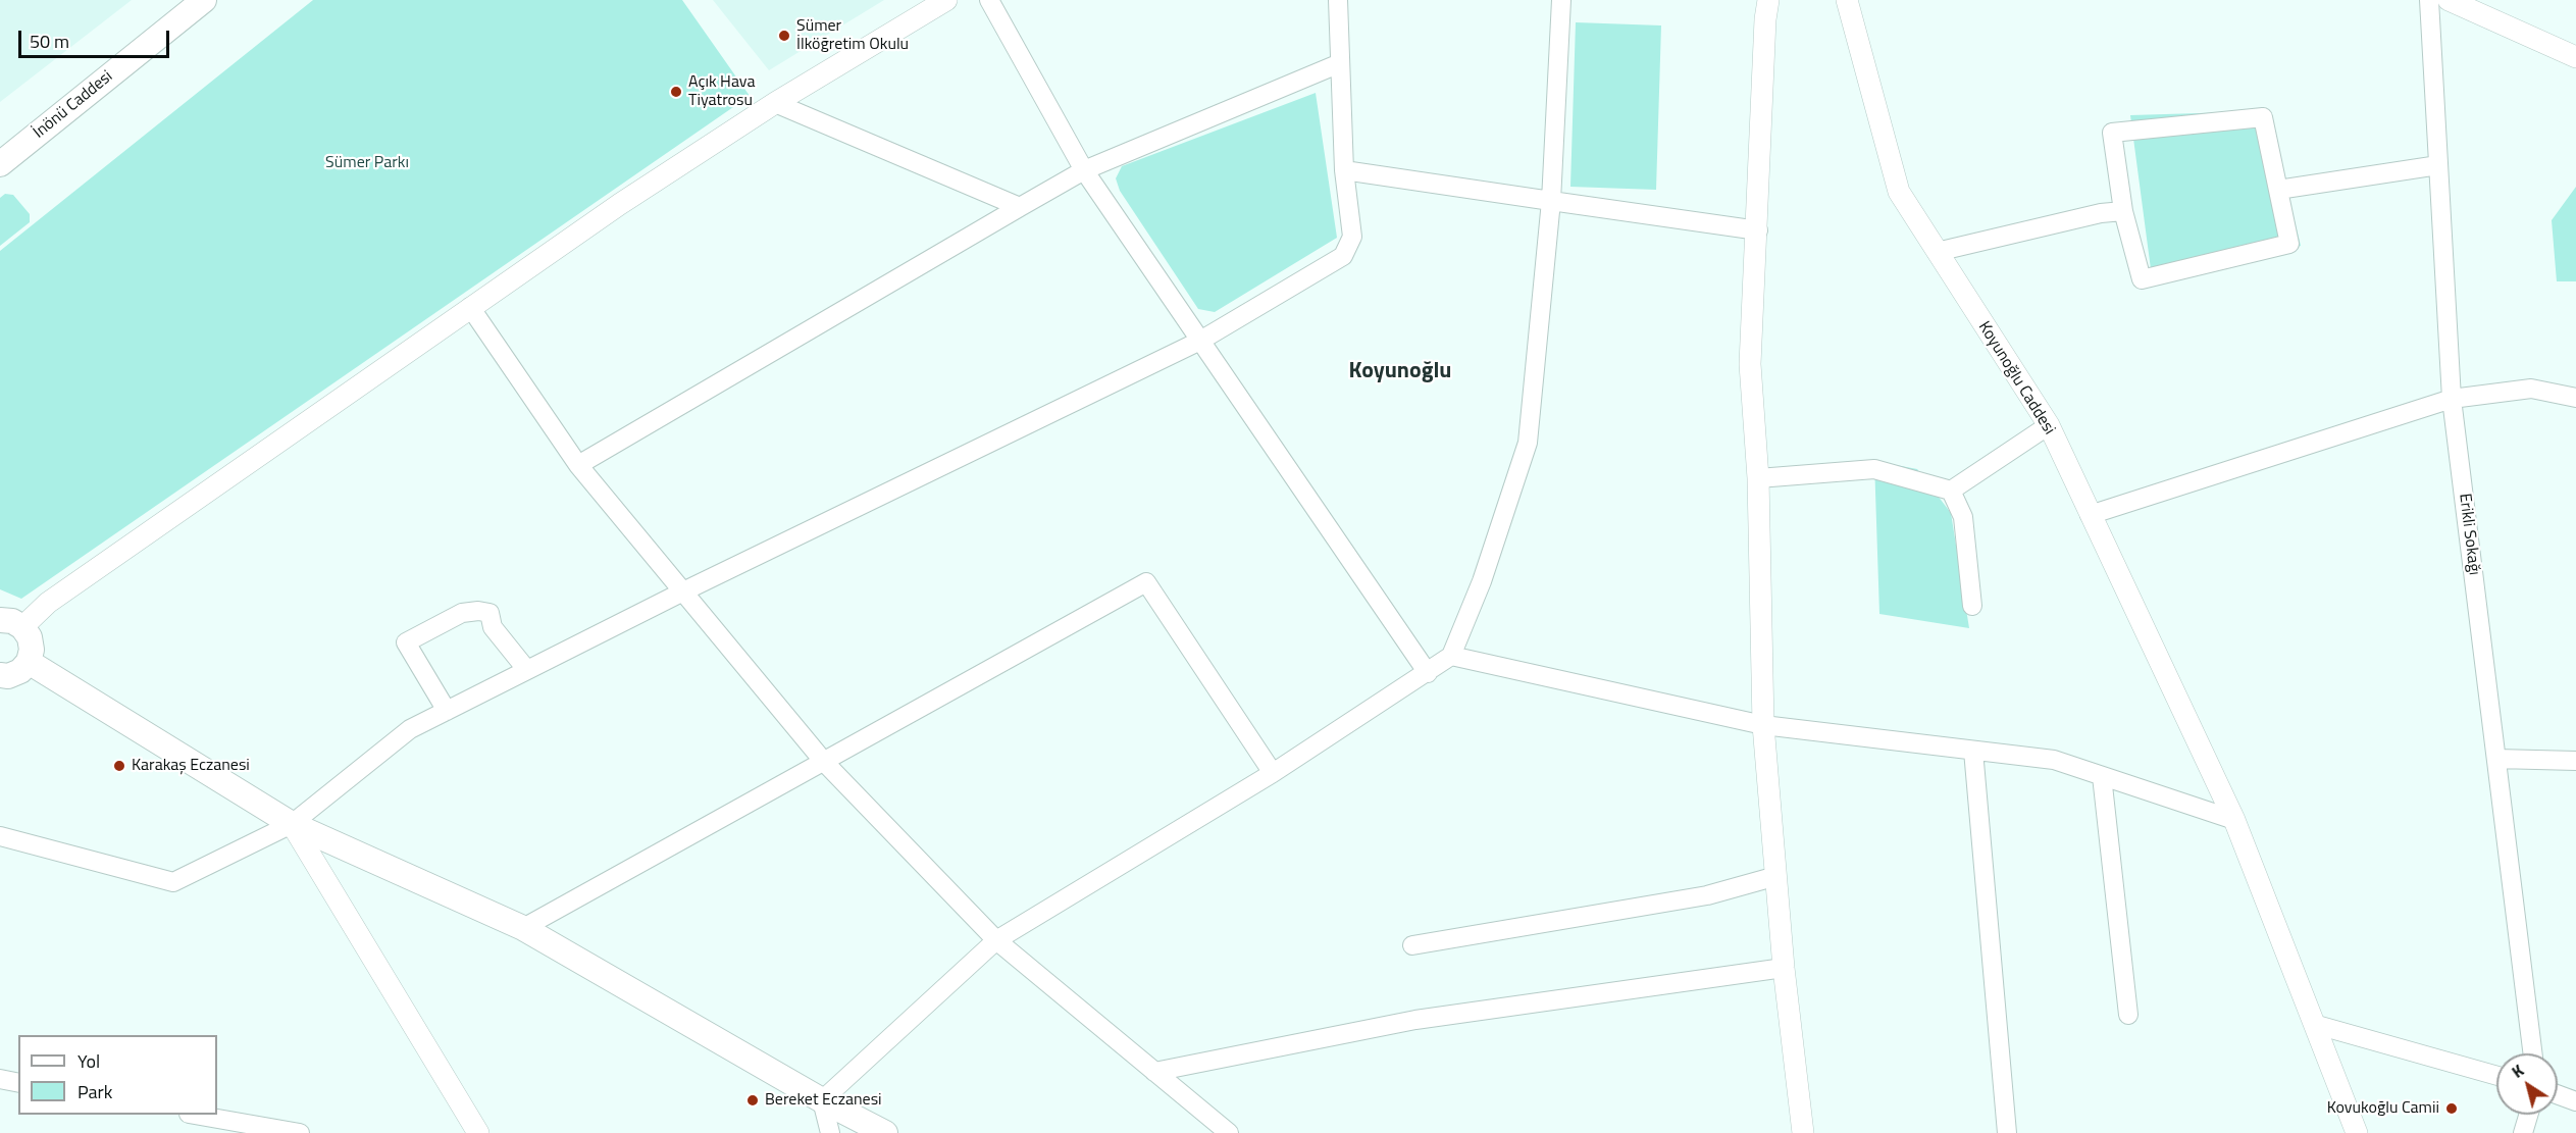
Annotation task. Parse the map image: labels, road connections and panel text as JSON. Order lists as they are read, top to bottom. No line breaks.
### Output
{"streets":{"main road":["İnönü Caddesi"],"street":["Koyunoğlu Caddesi","Erikli Sokağı"]},"districts":["Koyunoğlu"],"parks":["Sümer Parkı"],"places":["Sümer İlköğretim Okulu","Açık Hava Tiyatrosu","Karakaş Eczanesi","Bereket Eczanesi","Kovukoğlu Camii"],"legend":["Yol","Park"],"scale_bar":"50 m","north":"top left"}
